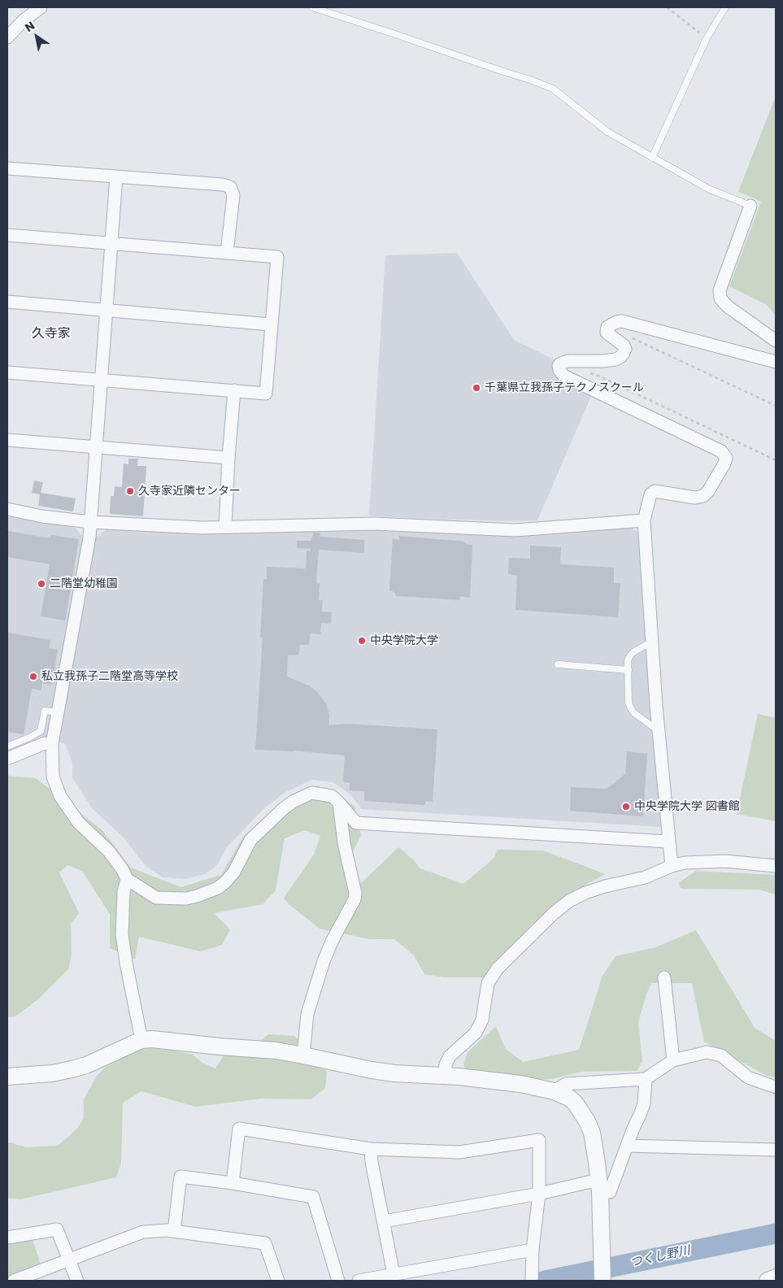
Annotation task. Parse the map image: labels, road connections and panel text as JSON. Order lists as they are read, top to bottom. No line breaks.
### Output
{"districts":["久寺家"],"water":["つくし野川"],"places":["千葉県立我孫子テクノスクール","久寺家近隣センター","二階堂幼稚園","中央学院大学","私立我孫子二階堂高等学校","中央学院大学 図書館"],"north":"top left"}
